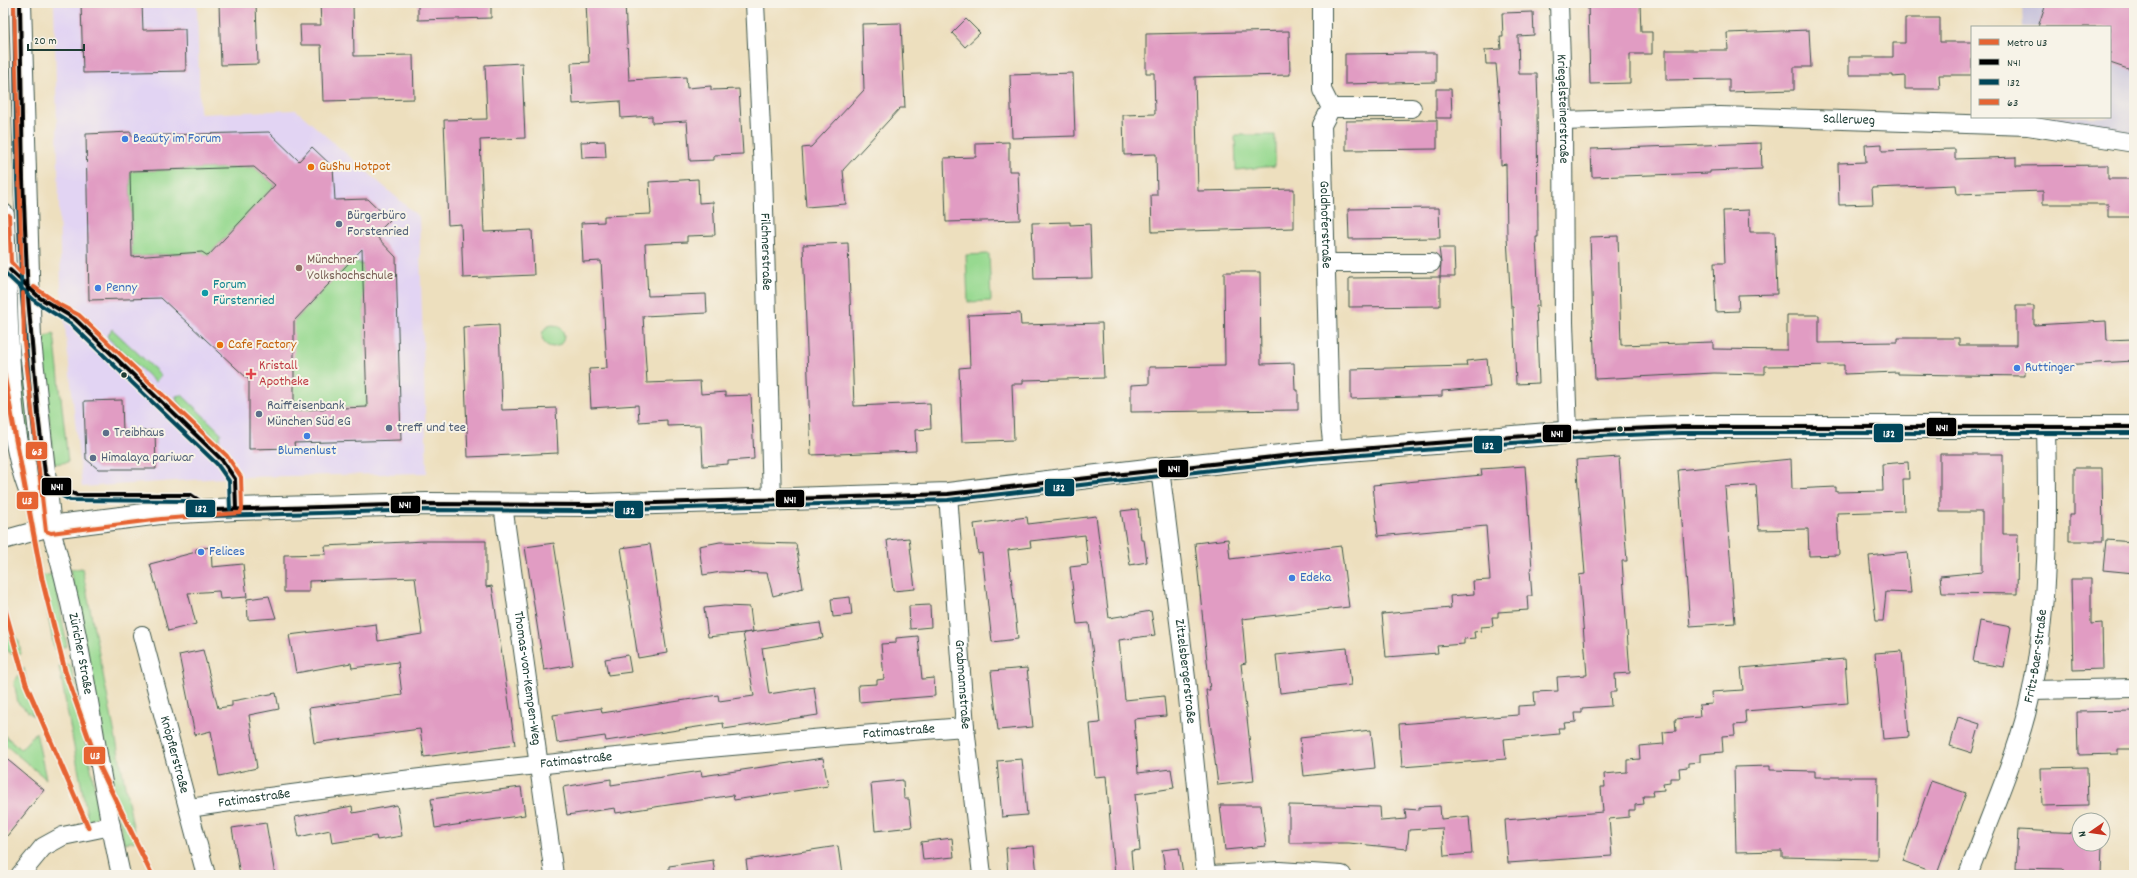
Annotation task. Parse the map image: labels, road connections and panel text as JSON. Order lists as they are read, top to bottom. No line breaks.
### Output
{"streets":{"street":["Kriegelsteinerstraße","Sallerweg","Goldhoferstraße","Filchnerstraße","Züricher Straße","Fritz-Baer-Straße","Zitzelsbergerstraße","Thomas-von-Kempen-Weg","Grabmannstraße","Fatimastraße","Knöpflerstraße"]},"crossings":[["Kriegelsteinerstraße","Sallerweg"],["Thomas-von-Kempen-Weg","Fatimastraße"],["Grabmannstraße","Fatimastraße"],["Fatimastraße","Knöpflerstraße"]],"places":{"other":["Beauty im Forum","GuShu Hotpot","Bürgerbüro Forstenried","Münchner Volkshochschule","Penny","Forum Fürstenried","Cafe Factory","Ruttinger","Raiffeisenbank München Süd eG","treff und tee","Treibhaus","Blumenlust","Himalaya pariwar","Felices","Edeka"],"health":["Kristall Apotheke"]},"lines":["transit line N41","transit line 132","transit line 63","metro line U3"],"legend":["Metro U3","N41","132","63"],"scale_bar":"20 m","north":"left"}
